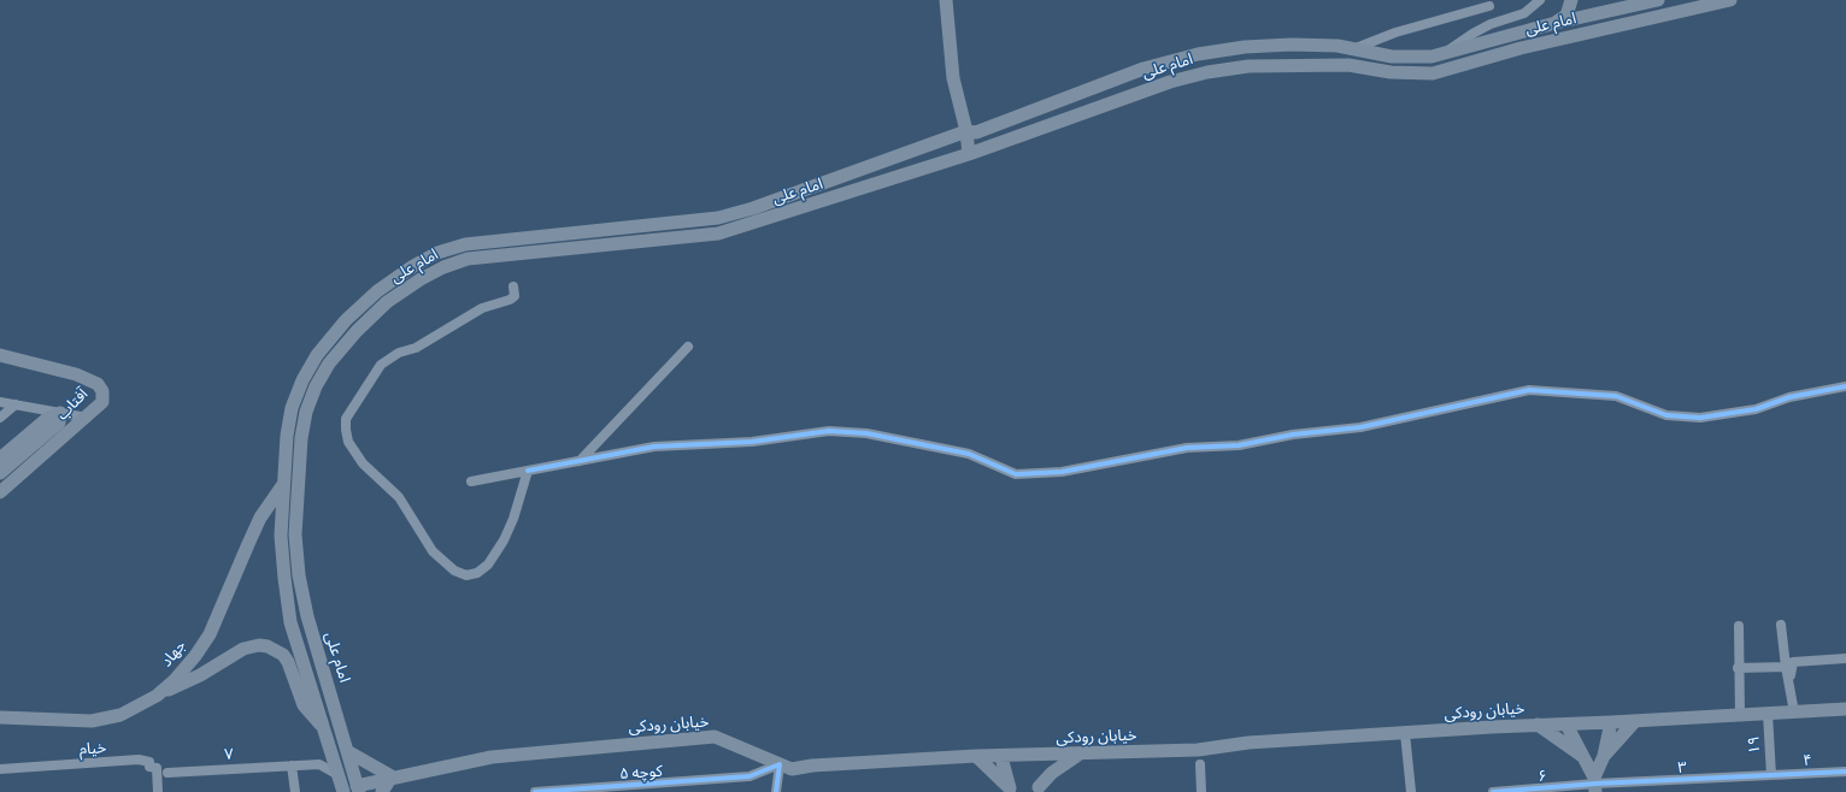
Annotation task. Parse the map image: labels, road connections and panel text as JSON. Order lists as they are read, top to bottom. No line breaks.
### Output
{"streets":{"main road":["امام علی","آفتاب","جهاد","خیابان رودکی"],"street":["۱۹","خیام","۷","۴","۳","کوچه ۵","۶"]},"crossings":[["امام علی","جهاد"],["امام علی","خیابان رودکی"],["امام علی","۷"],["خیابان رودکی","۱۹"],["خیابان رودکی","کوچه ۵"],["۱۹","۴"],["۱۹","۳"],["۴","۳"],["۳","۶"]]}
